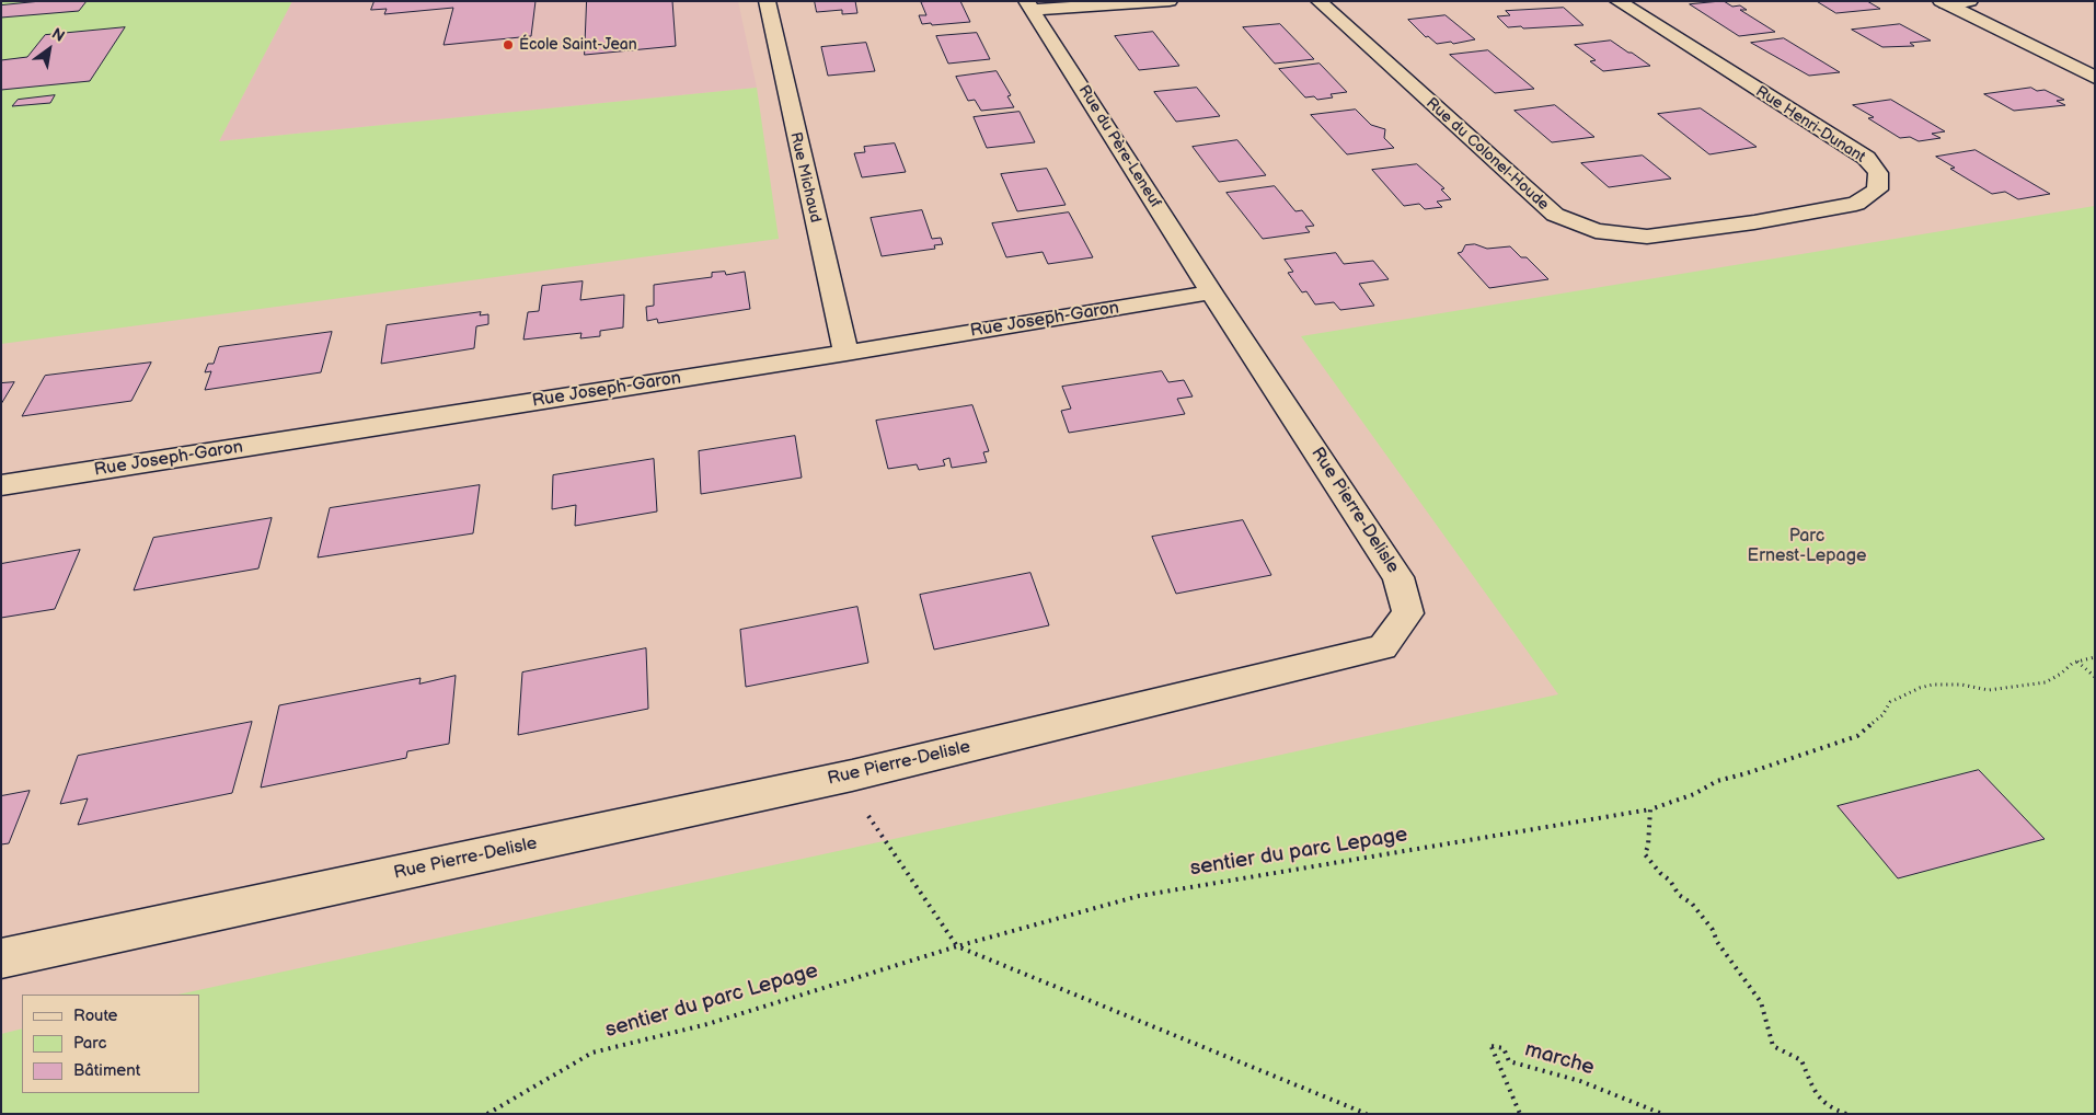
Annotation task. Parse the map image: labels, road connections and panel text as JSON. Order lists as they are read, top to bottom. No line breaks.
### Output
{"streets":{"street":["Rue Henri-Dunant","Rue du Père-Leneuf","Rue du Colonel-Houde","Rue Michaud","Rue Joseph-Garon","Rue Pierre-Delisle"],"path":["sentier du parc Lepage","marche"]},"crossings":[["Rue Henri-Dunant","Rue du Colonel-Houde"],["Rue du Père-Leneuf","Rue Joseph-Garon"],["Rue du Père-Leneuf","Rue Pierre-Delisle"],["Rue Michaud","Rue Joseph-Garon"],["Rue Joseph-Garon","Rue Pierre-Delisle"]],"parks":["Parc Ernest-Lepage"],"places":["École Saint-Jean"],"legend":["Route","Parc","Bâtiment"],"north":"top right"}
